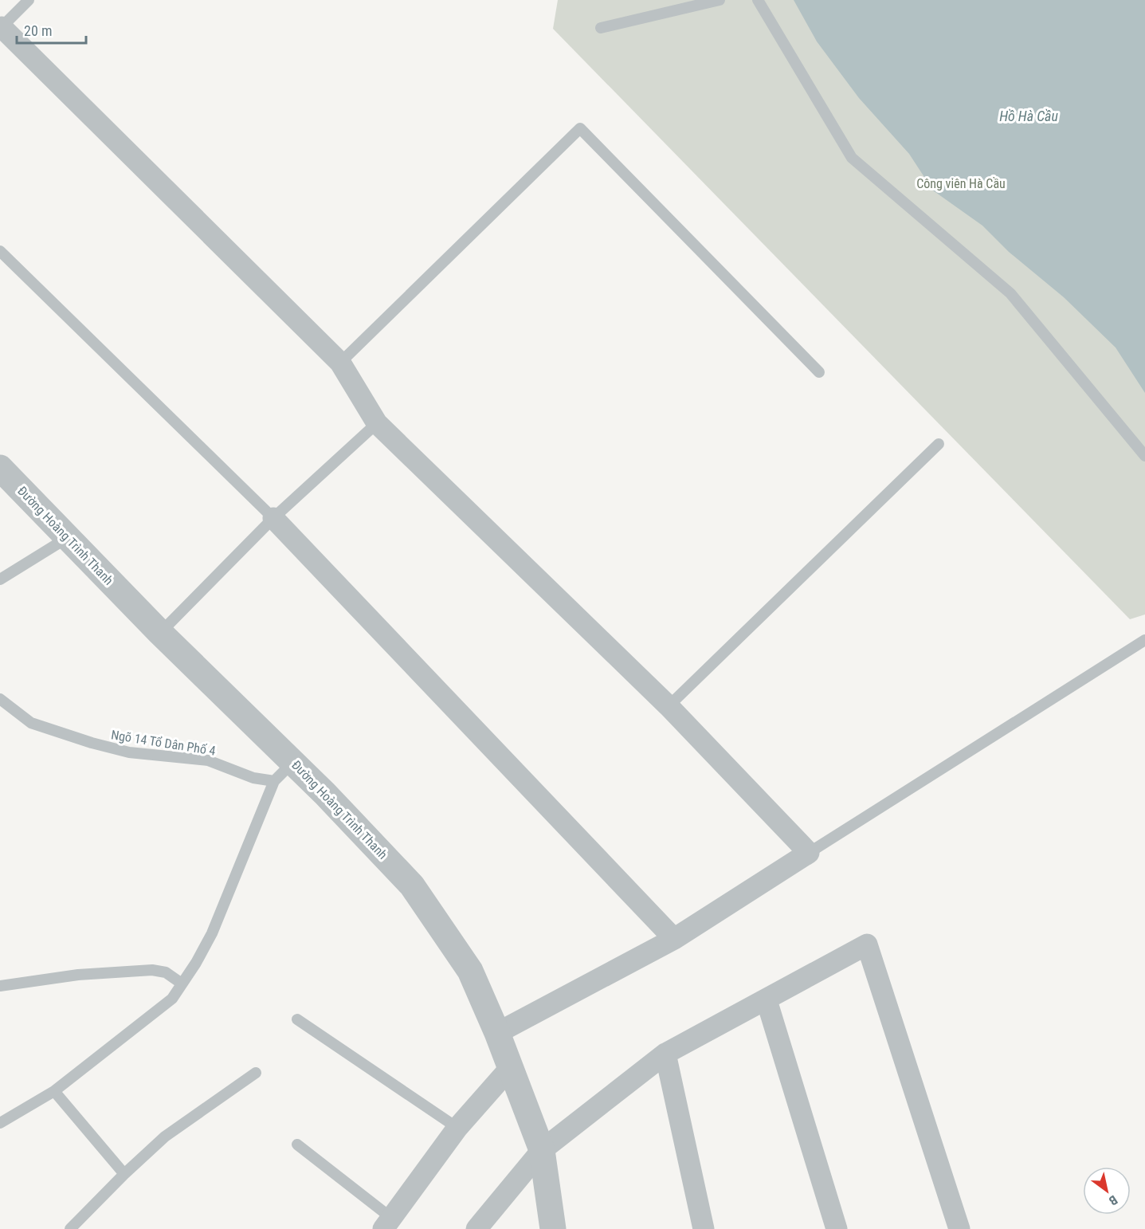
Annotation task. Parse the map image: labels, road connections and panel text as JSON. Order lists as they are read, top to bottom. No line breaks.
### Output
{"streets":{"street":["Đường Hoàng Trình Thanh"],"lane":["Ngõ 14 Tổ Dân Phố 4"]},"water":["Hồ Hà Cầu"],"parks":["Công viên Hà Cầu"],"scale_bar":"20 m","north":"bottom right"}
